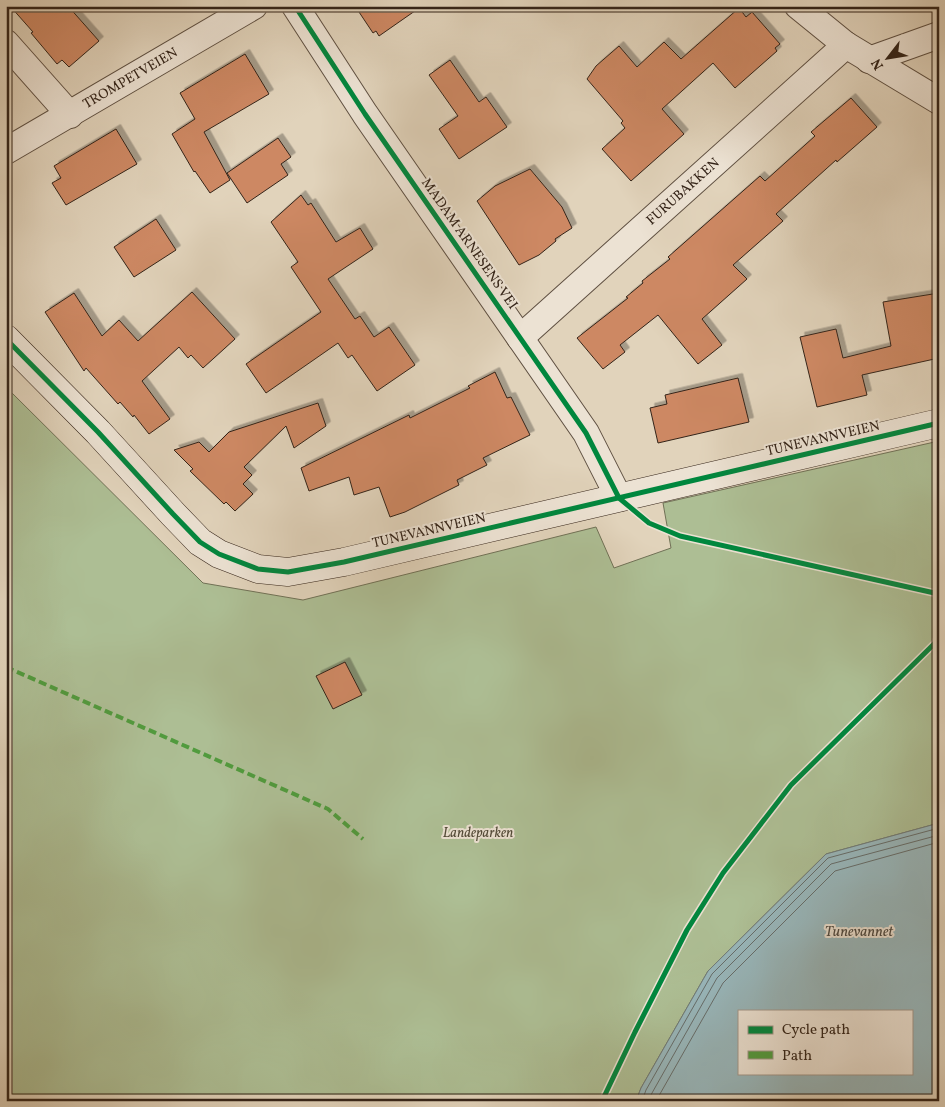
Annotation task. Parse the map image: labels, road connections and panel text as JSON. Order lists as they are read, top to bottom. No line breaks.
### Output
{"streets":{"street":["TROMPETVEIEN","FURUBAKKEN","MADAM ARNESENS VEI","TUNEVANNVEIEN"]},"crossings":[["FURUBAKKEN","MADAM ARNESENS VEI"],["MADAM ARNESENS VEI","TUNEVANNVEIEN"]],"water":["Tunevannet"],"parks":["Landeparken"],"legend":["Cycle path","Path"],"north":"bottom left"}
